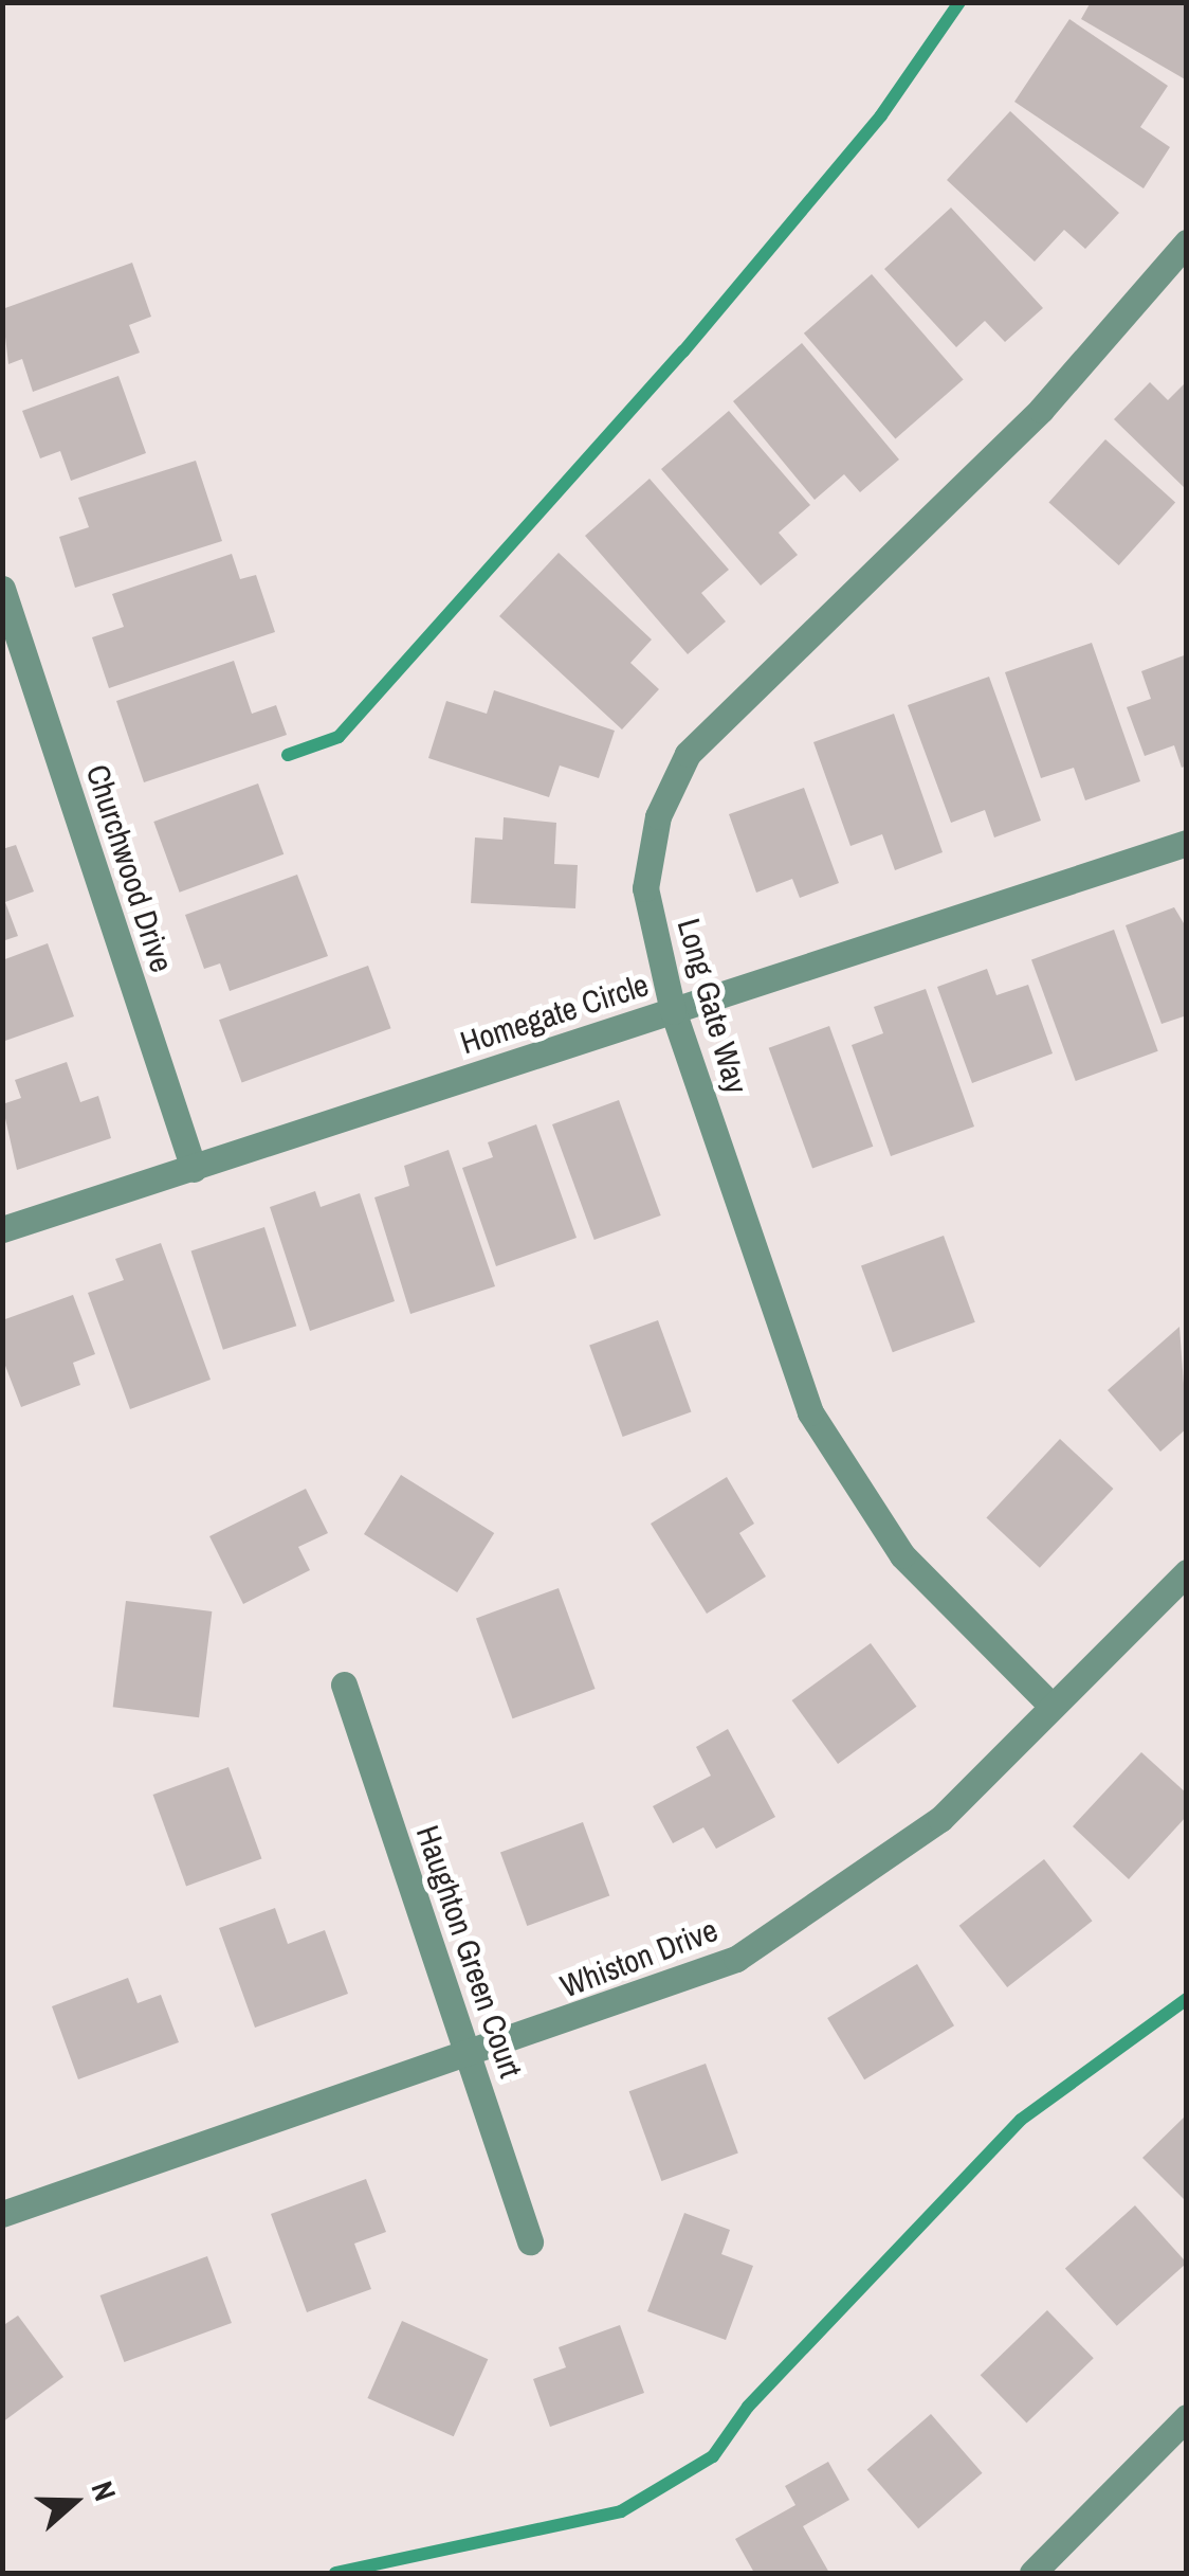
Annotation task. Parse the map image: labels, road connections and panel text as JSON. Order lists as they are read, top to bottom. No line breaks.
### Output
{"streets":{"street":["Churchwood Drive","Long Gate Way","Homegate Circle","Haughton Green Court","Whiston Drive"]},"crossings":[["Churchwood Drive","Homegate Circle"],["Long Gate Way","Homegate Circle"],["Long Gate Way","Whiston Drive"],["Haughton Green Court","Whiston Drive"]],"north":"right"}
